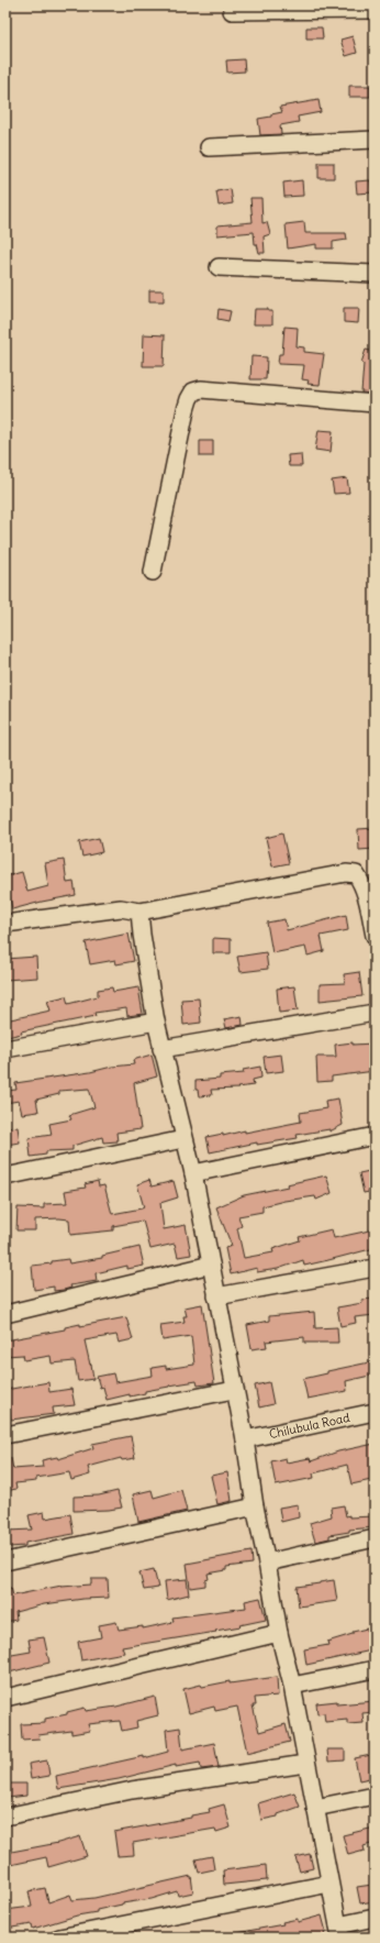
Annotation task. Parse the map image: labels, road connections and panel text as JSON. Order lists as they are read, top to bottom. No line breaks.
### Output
{"streets":{"street":["Chilubula Road"]}}
